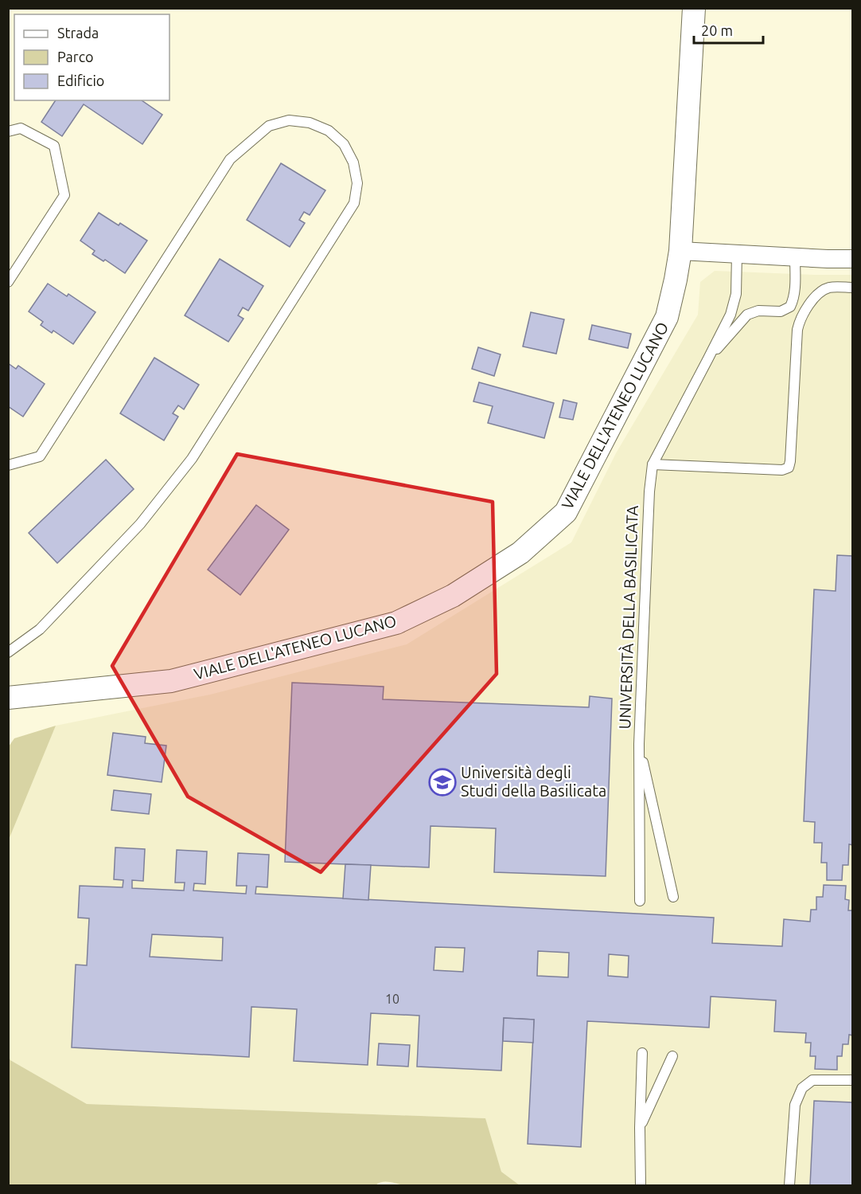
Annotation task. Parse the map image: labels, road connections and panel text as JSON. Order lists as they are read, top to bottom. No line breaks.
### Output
{"streets":{"street":["VIALE DELL'ATENEO LUCANO"],"lane":["UNIVERSITÀ DELLA BASILICATA"]},"places":{"school or university":["Università degli Studi della Basilicata"]},"house_numbers":["10"],"legend":["Strada","Parco","Edificio"],"scale_bar":"20 m"}
